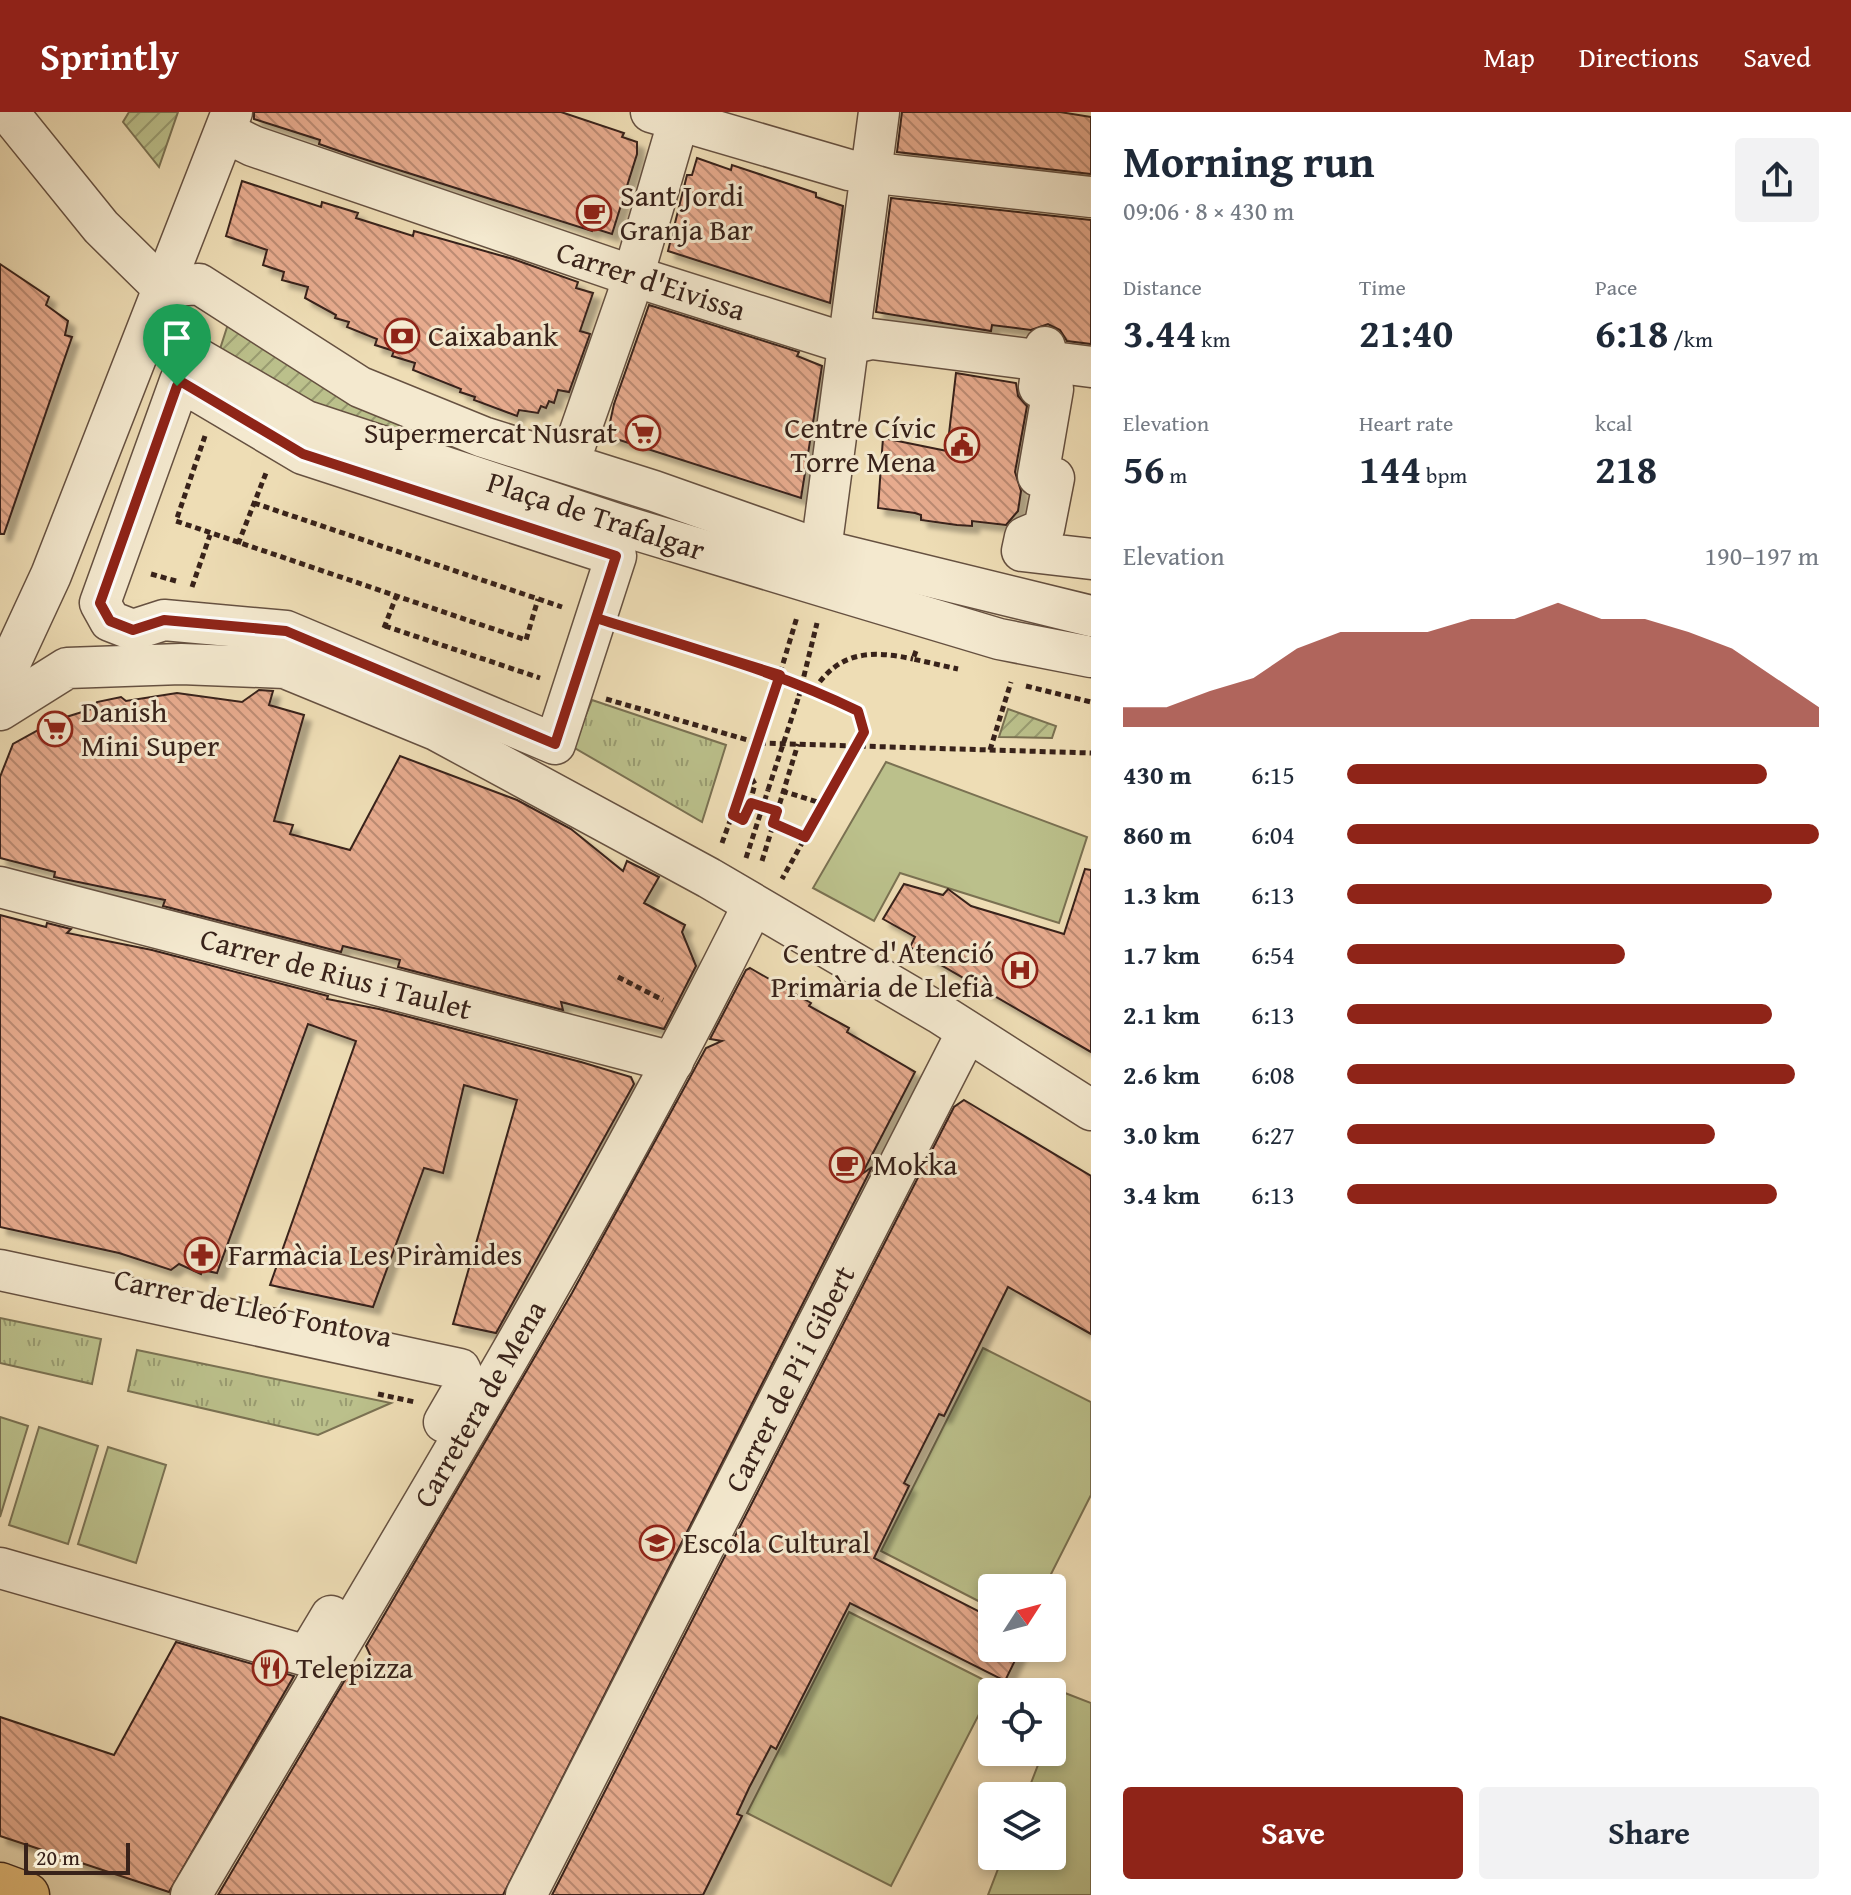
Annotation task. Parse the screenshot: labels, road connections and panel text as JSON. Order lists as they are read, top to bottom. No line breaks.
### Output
{"streets":{"street":["Carrer d'Eivissa","Plaça de Trafalgar","Carrer de Rius i Taulet","Carrer de Lleó Fontova","Carrer de Pi i Gibert","Carretera de Mena"]},"crossings":[["Carrer de Rius i Taulet","Carretera de Mena"],["Carrer de Lleó Fontova","Carretera de Mena"]],"places":{"cafe":["Sant Jordi Granja Bar","Mokka"],"bank":["Caixabank"],"supermarket":["Supermercat Nusrat","Danish Mini Super"],"public building":["Centre Cívic Torre Mena"],"hospital":["Centre d'Atenció Primària de Llefià"],"pharmacy":["Farmàcia Les Piràmides"],"school or university":["Escola Cultural"],"restaurant":["Telepizza"]},"scale_bar":"20 m","north":"top right","page":{"header":"Sprintly","nav":["Map","Directions","Saved"],"heading":["Morning run","09:06 · 8 × 430 m"],"stats":[["Distance","3.44 km"],["Time","21:40"],["Pace","6:18 /km"],["Elevation","56 m"],["Heart rate","144 bpm"],["kcal","218"]],"chart":["Elevation","190–197 m"],"list":[{"name":"430 m","note":"6:15"},{"name":"860 m","note":"6:04"},{"name":"1.3 km","note":"6:13"},{"name":"1.7 km","note":"6:54"},{"name":"2.1 km","note":"6:13"},{"name":"2.6 km","note":"6:08"},{"name":"3.0 km","note":"6:27"},{"name":"3.4 km","note":"6:13"}],"buttons":["Save","Share"],"scale":"20 m"}}
